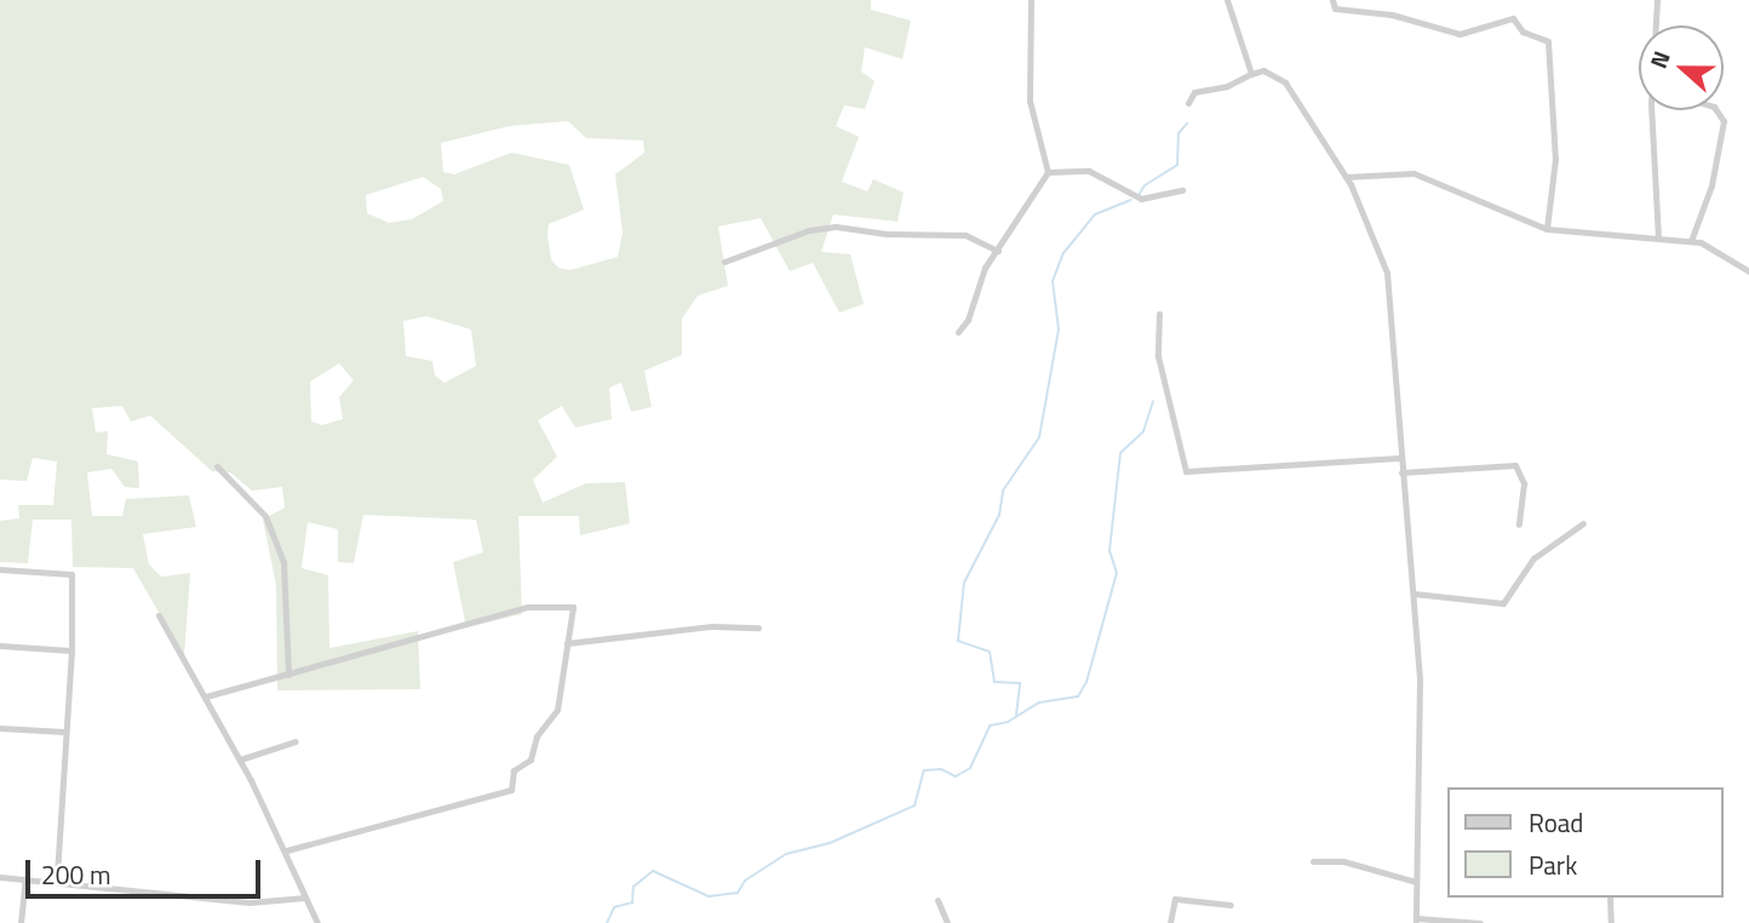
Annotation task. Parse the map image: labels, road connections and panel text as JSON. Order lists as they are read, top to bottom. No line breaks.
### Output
{"legend":["Road","Park"],"scale_bar":"200 m","north":"left"}
